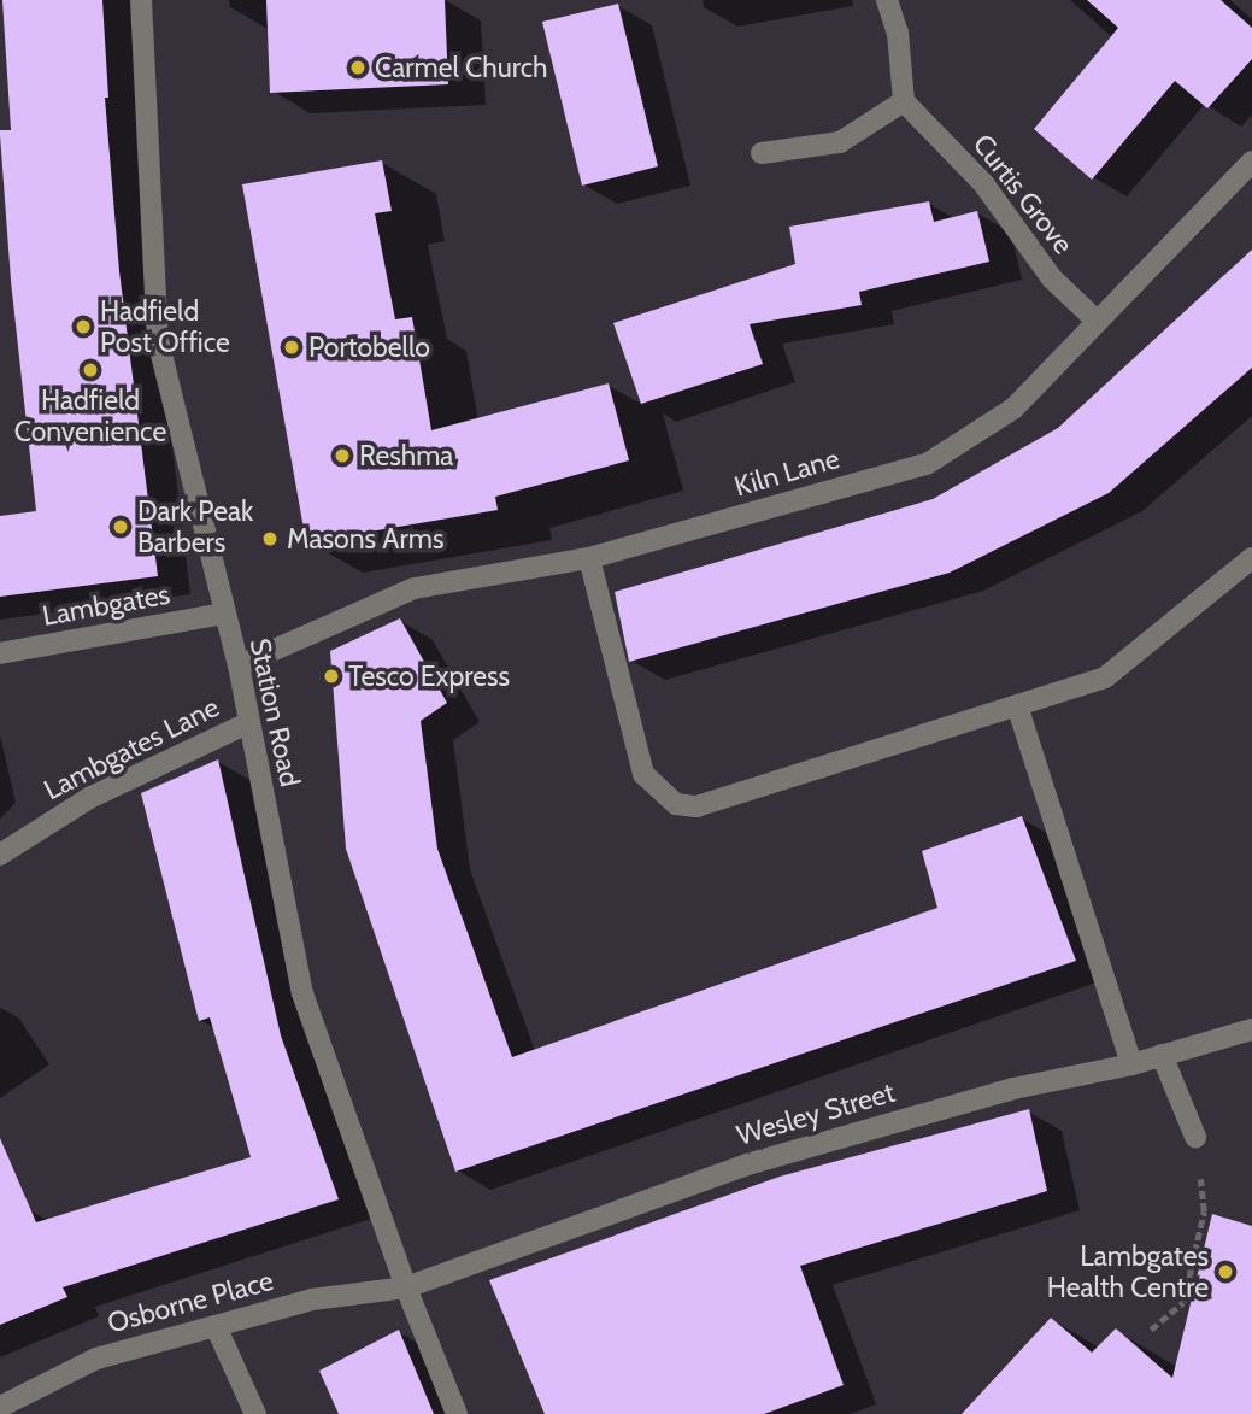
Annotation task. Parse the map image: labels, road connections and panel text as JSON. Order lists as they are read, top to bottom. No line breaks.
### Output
{"streets":{"street":["Curtis Grove","Kiln Lane","Lambgates","Station Road","Lambgates Lane","Wesley Street","Osborne Place"]},"crossings":[["Curtis Grove","Kiln Lane"],["Kiln Lane","Station Road"],["Lambgates","Station Road"],["Station Road","Lambgates Lane"],["Station Road","Wesley Street"],["Station Road","Osborne Place"],["Wesley Street","Osborne Place"]],"places":["Carmel Church","Hadfield Post Office","Portobello","Hadfield Convenience","Reshma","Dark Peak Barbers","Masons Arms","Tesco Express","Lambgates Health Centre"]}
